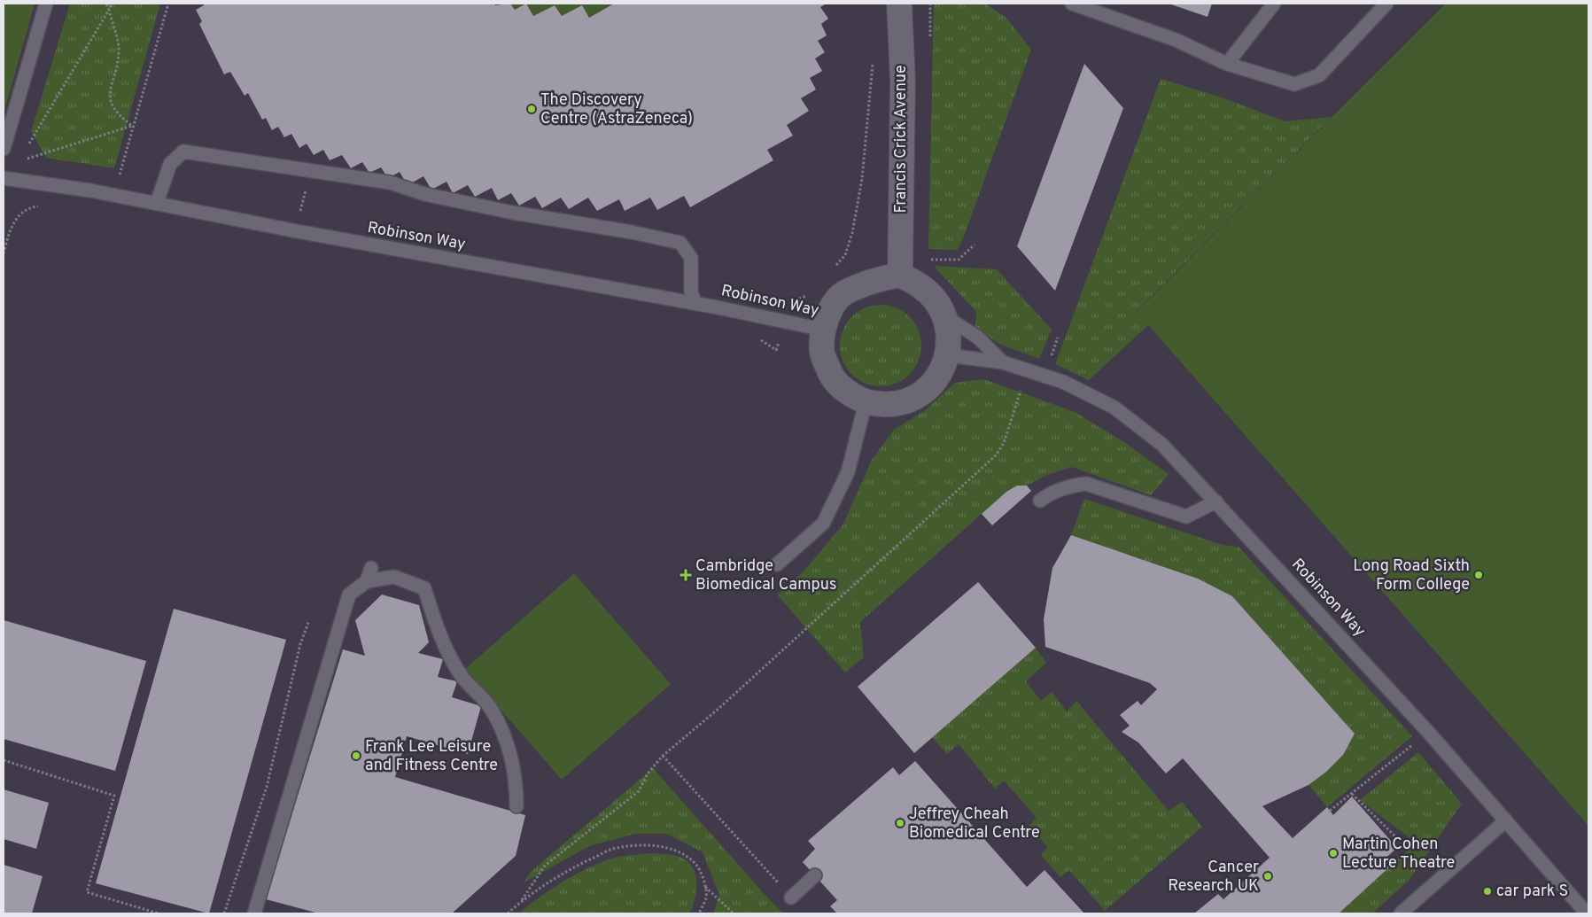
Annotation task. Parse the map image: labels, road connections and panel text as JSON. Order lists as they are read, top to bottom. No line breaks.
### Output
{"streets":{"street":["Francis Crick Avenue"],"lane":["Robinson Way"]},"crossings":[["Francis Crick Avenue","Robinson Way"]],"places":{"other":["The Discovery Centre (AstraZeneca)","Long Road Sixth Form College","Frank Lee Leisure and Fitness Centre","Jeffrey Cheah Biomedical Centre","Martin Cohen Lecture Theatre","Cancer Research UK","car park S"],"health":["Cambridge Biomedical Campus"]}}
